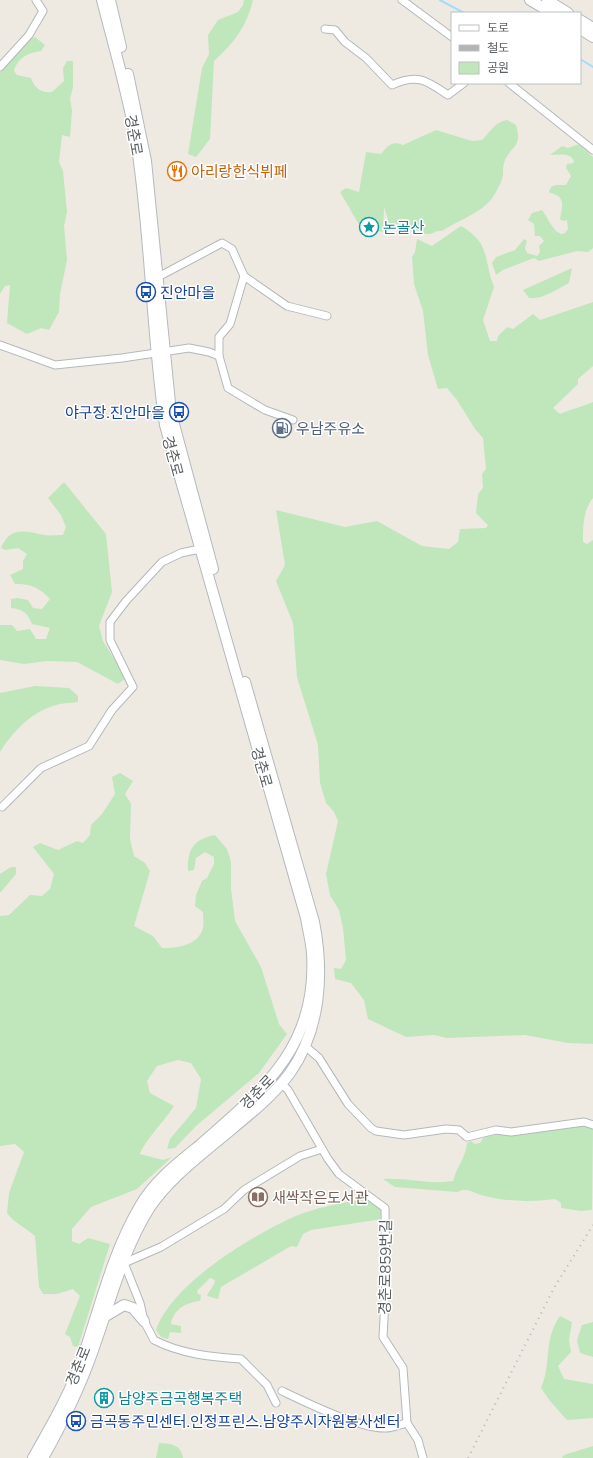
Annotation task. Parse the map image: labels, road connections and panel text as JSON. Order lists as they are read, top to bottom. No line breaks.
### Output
{"streets":{"street":["경춘로","경춘로859번길"]},"crossings":[["경춘로","경춘로859번길"]],"places":{"restaurant":["아리랑한식뷔페"],"place":["논골산"],"bus stop":["진안마을","야구장.진안마을","금곡동주민센터.인정프린스.남양주시자원봉사센터"],"fuel station":["우남주유소"],"library":["새싹작은도서관"],"building":["남양주금곡행복주택"]},"legend":["도로","철도","공원"]}
